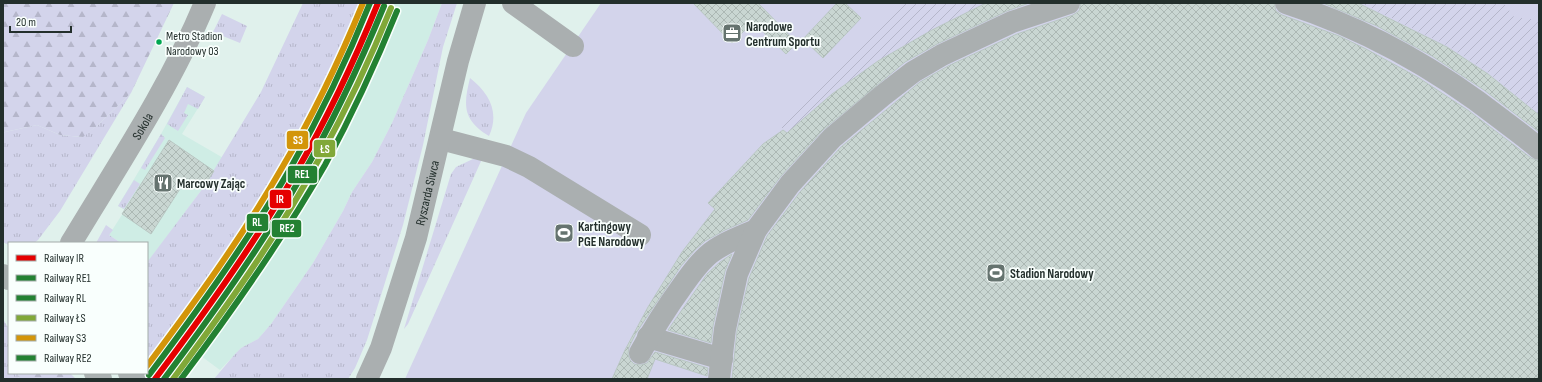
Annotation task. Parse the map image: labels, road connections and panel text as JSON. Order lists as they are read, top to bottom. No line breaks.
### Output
{"streets":{"street":["Sokola","Ryszarda Siwca"]},"places":{"office":["Narodowe Centrum Sportu"],"other":["Metro Stadion Narodowy 03"],"restaurant":["Marcowy Zając"],"sports":["Kartingowy PGE Narodowy","Stadion Narodowy"]},"lines":["rail line IR","rail line RL","rail line S3","rail line RE1","rail line ŁS","rail line RE2"],"legend":["Railway IR","Railway RE1","Railway RL","Railway ŁS","Railway S3","Railway RE2"],"scale_bar":"20 m"}
